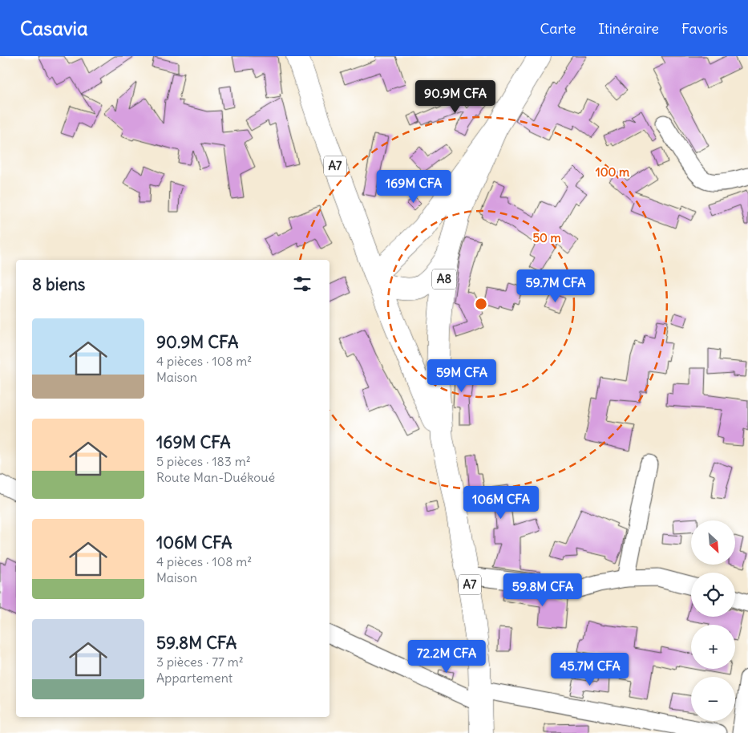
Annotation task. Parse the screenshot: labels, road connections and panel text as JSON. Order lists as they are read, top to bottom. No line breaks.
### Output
{"streets":{"main road":["A7","A8"]},"crossings":[["A7","A8"]],"north":"bottom right","page":{"header":"Casavia","nav":["Carte","Itinéraire","Favoris"],"price":["90.9M CFA","169M CFA","59.7M CFA","59M CFA","106M CFA","59.8M CFA","72.2M CFA","45.7M CFA"],"heading":"8 biens","list":[{"name":"90.9M CFA","note":"4 pièces · 108 m² · Maison"},{"name":"169M CFA","note":"5 pièces · 183 m² · Route Man-Duékoué"},{"name":"106M CFA","note":"4 pièces · 108 m² · Maison"},{"name":"59.8M CFA","note":"3 pièces · 77 m² · Appartement"}],"map_buttons":["+","−"]},"rings":["100 m","50 m"]}
